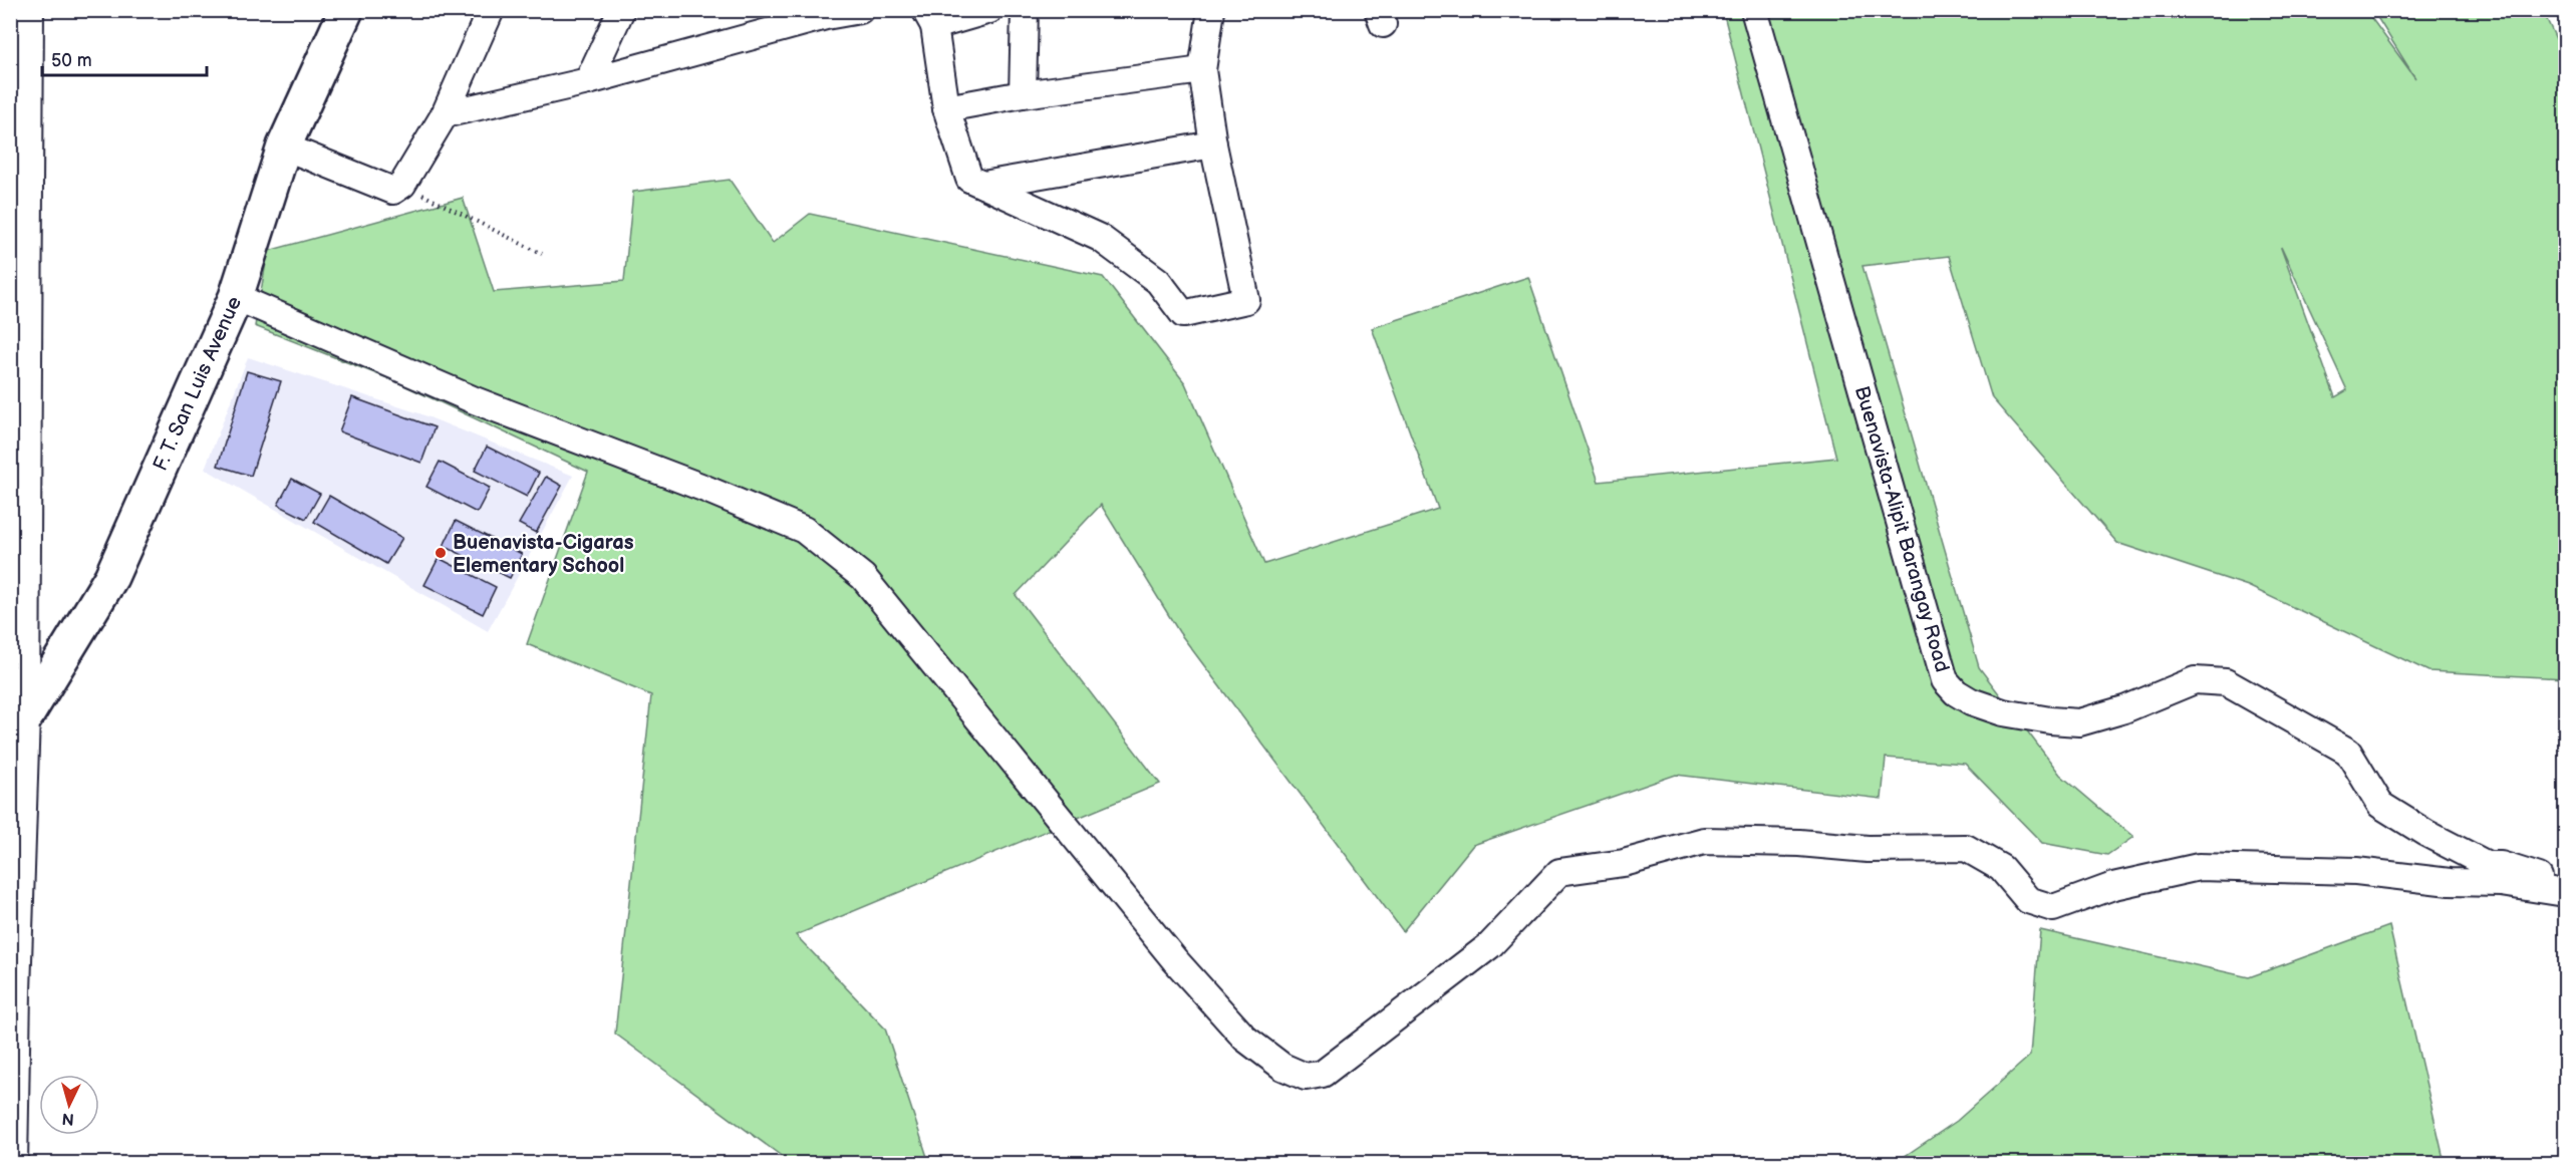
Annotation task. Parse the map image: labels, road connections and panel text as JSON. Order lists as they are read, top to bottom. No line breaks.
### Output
{"streets":{"main road":["F. T. San Luis Avenue"],"street":["Buenavista-Alipit Barangay Road"]},"places":["Buenavista-Cigaras Elementary School"],"scale_bar":"50 m","north":"bottom"}
